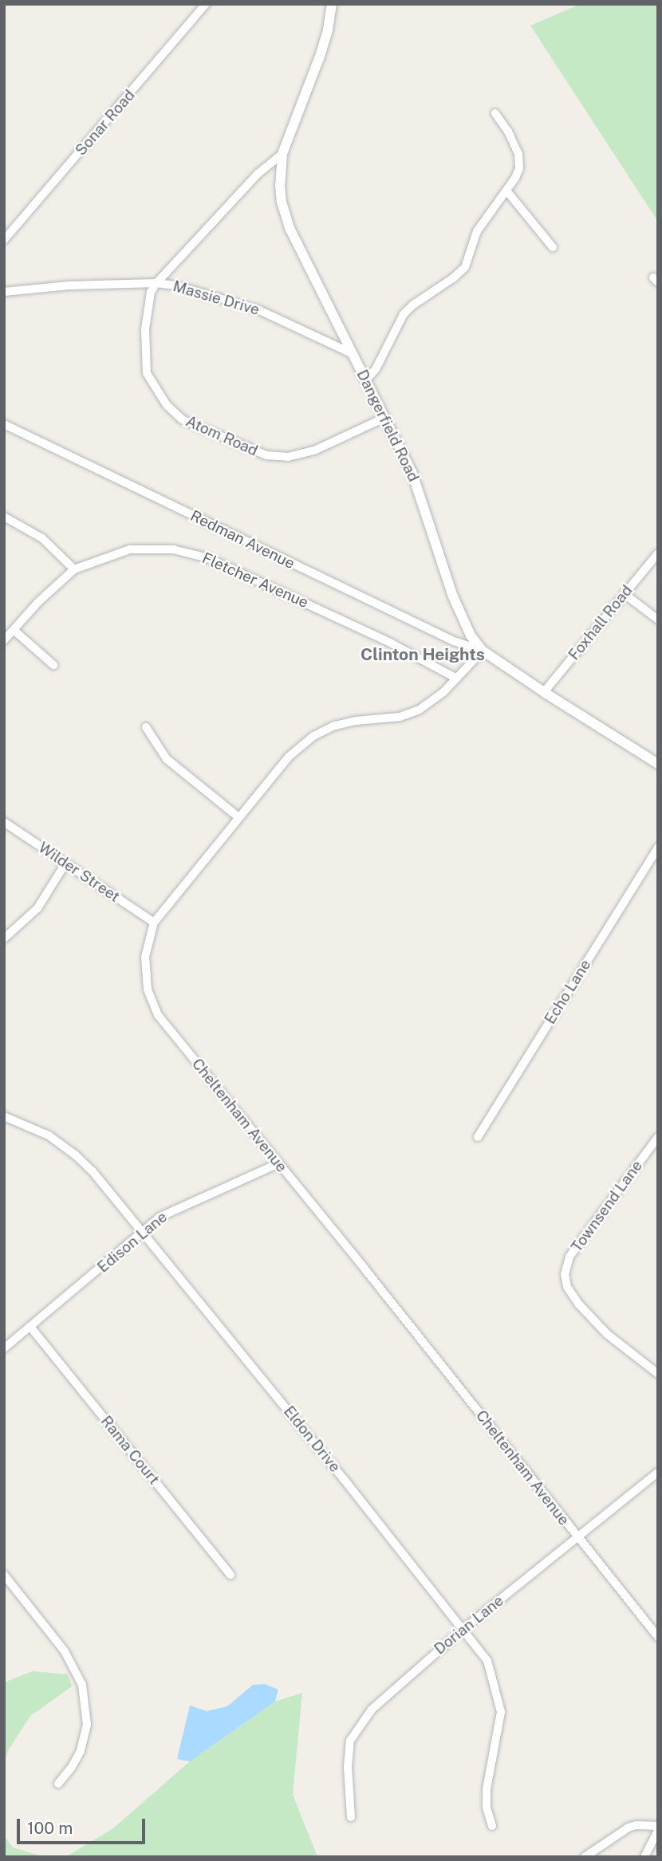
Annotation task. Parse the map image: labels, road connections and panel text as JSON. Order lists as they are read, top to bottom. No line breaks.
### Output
{"streets":{"street":["Sonar Road","Massie Drive","Dangerfield Road","Atom Road","Redman Avenue","Fletcher Avenue","Foxhall Road","Wilder Street","Echo Lane","Cheltenham Avenue","Townsend Lane","Edison Lane","Eldon Drive","Rama Court","Dorian Lane"]},"crossings":[["Massie Drive","Dangerfield Road"],["Massie Drive","Atom Road"],["Dangerfield Road","Atom Road"],["Dangerfield Road","Redman Avenue"],["Dangerfield Road","Foxhall Road"],["Dangerfield Road","Cheltenham Avenue"],["Redman Avenue","Cheltenham Avenue"],["Fletcher Avenue","Cheltenham Avenue"],["Wilder Street","Cheltenham Avenue"],["Cheltenham Avenue","Edison Lane"],["Cheltenham Avenue","Dorian Lane"],["Edison Lane","Eldon Drive"],["Edison Lane","Rama Court"],["Eldon Drive","Dorian Lane"]],"districts":["Clinton Heights"],"scale_bar":"100 m"}
